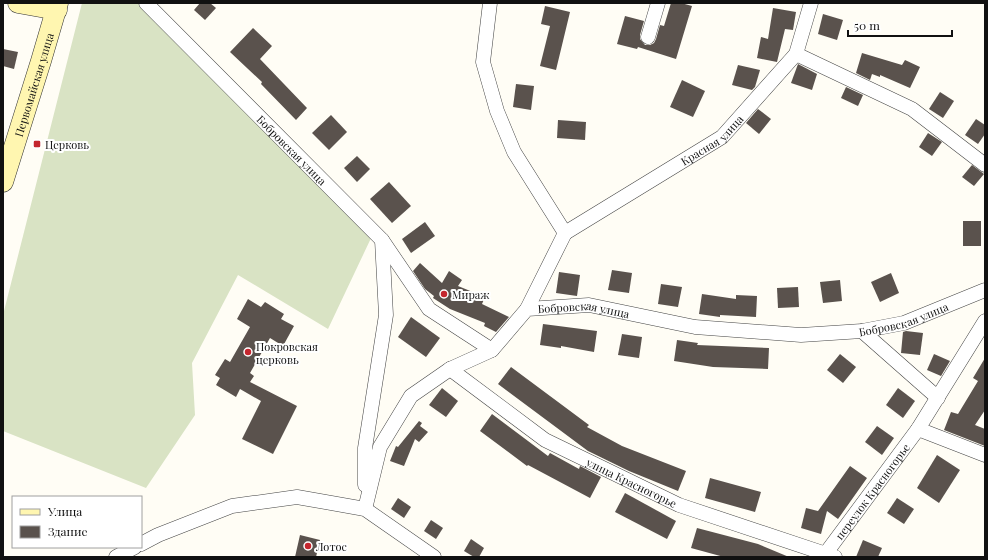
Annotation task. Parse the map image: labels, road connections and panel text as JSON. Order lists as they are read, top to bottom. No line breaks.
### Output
{"streets":{"main road":["Первомайская улица"],"street":["Красная улица","Бобровская улица","улица Красногорье","переулок Красногорье"]},"crossings":[["улица Красногорье","переулок Красногорье"]],"places":{"transit":["Церковь"],"other":["Мираж","Покровская церковь","Лотос"]},"legend":["Улица","Здание"],"scale_bar":"50 m"}
